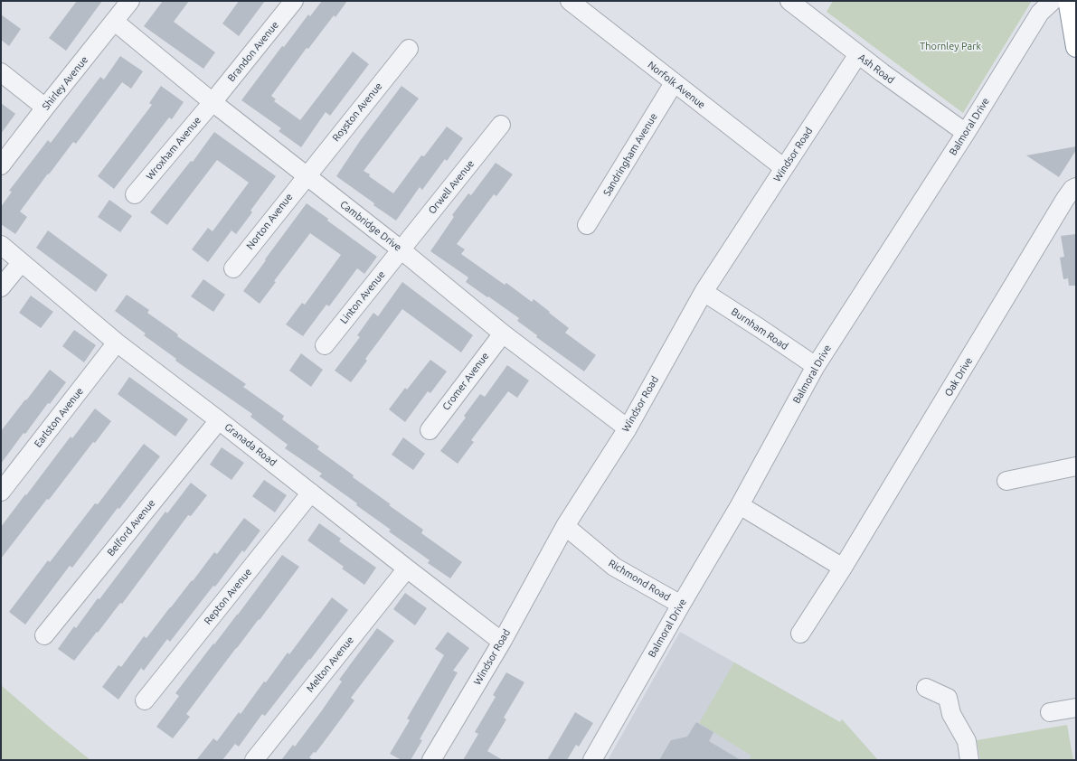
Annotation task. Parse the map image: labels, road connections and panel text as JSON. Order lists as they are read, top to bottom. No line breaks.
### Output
{"streets":{"street":["Brandon Avenue","Ash Road","Shirley Avenue","Norfolk Avenue","Royston Avenue","Balmoral Drive","Wroxham Avenue","Sandringham Avenue","Windsor Road","Orwell Avenue","Norton Avenue","Cambridge Drive","Linton Avenue","Burnham Road","Oak Drive","Cromer Avenue","Earlston Avenue","Granada Road","Belford Avenue","Richmond Road","Repton Avenue","Melton Avenue"]},"crossings":[["Brandon Avenue","Wroxham Avenue"],["Brandon Avenue","Cambridge Drive"],["Ash Road","Balmoral Drive"],["Ash Road","Windsor Road"],["Shirley Avenue","Cambridge Drive"],["Norfolk Avenue","Sandringham Avenue"],["Norfolk Avenue","Windsor Road"],["Royston Avenue","Norton Avenue"],["Royston Avenue","Cambridge Drive"],["Balmoral Drive","Burnham Road"],["Balmoral Drive","Richmond Road"],["Wroxham Avenue","Cambridge Drive"],["Windsor Road","Cambridge Drive"],["Windsor Road","Burnham Road"],["Windsor Road","Granada Road"],["Windsor Road","Richmond Road"],["Orwell Avenue","Cambridge Drive"],["Orwell Avenue","Linton Avenue"],["Norton Avenue","Cambridge Drive"],["Cambridge Drive","Linton Avenue"],["Cambridge Drive","Cromer Avenue"],["Earlston Avenue","Granada Road"],["Granada Road","Belford Avenue"],["Granada Road","Repton Avenue"],["Granada Road","Melton Avenue"]],"parks":["Thornley Park"]}
